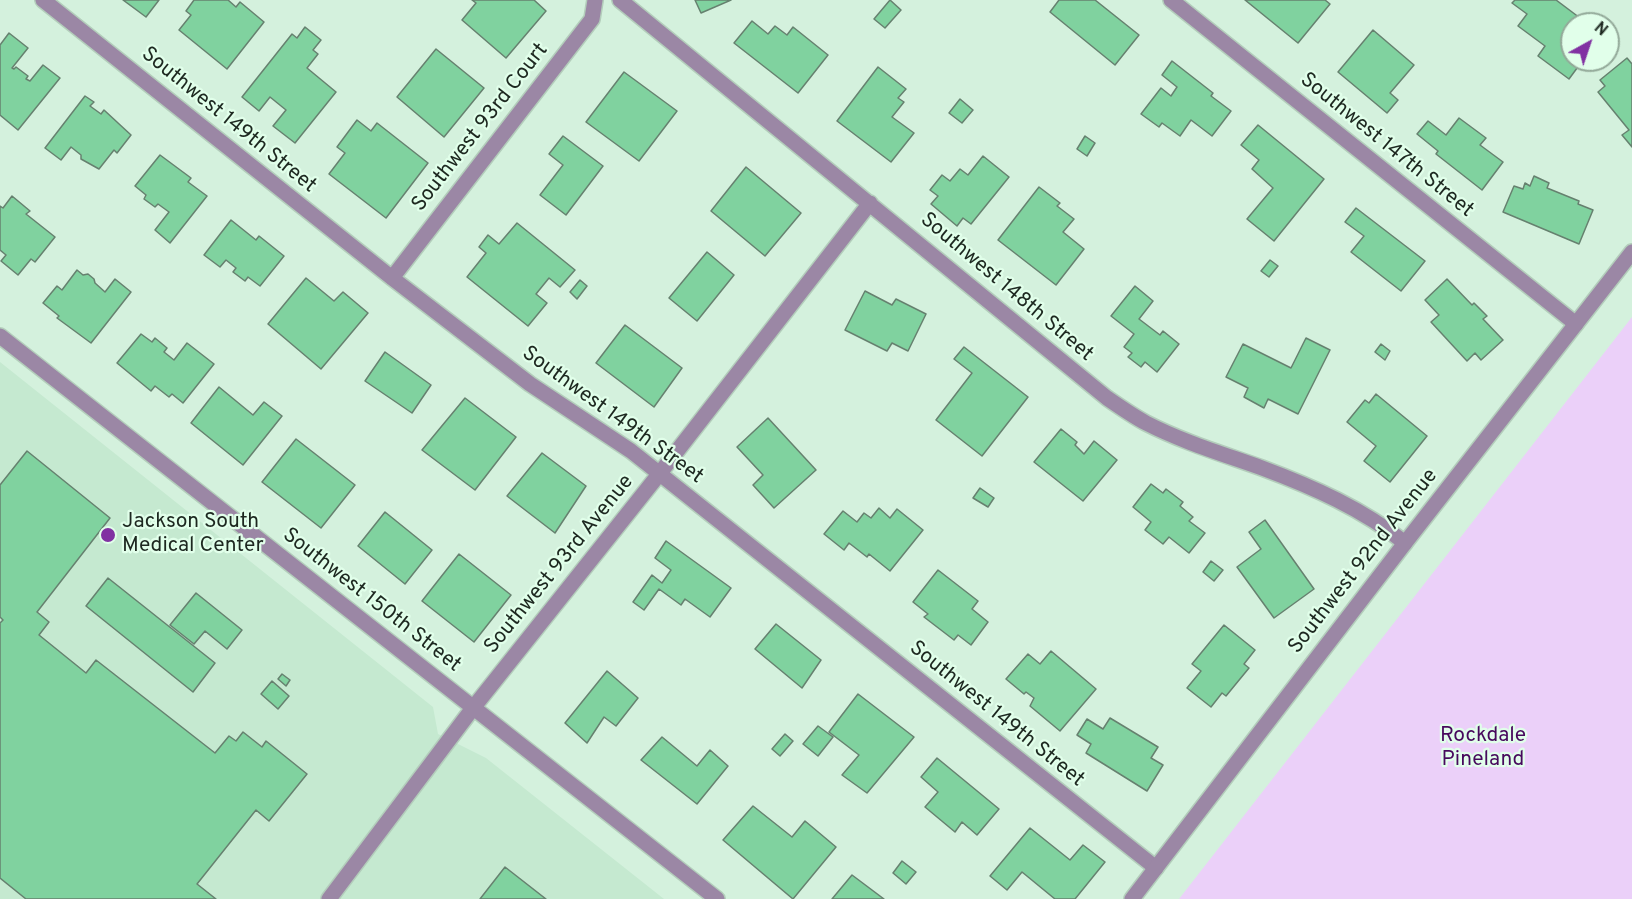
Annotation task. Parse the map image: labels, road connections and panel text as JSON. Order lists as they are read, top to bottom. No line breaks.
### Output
{"streets":{"street":["Southwest 149th Street","Southwest 93rd Court","Southwest 147th Street","Southwest 148th Street","Southwest 92nd Avenue","Southwest 93rd Avenue","Southwest 150th Street"]},"crossings":[["Southwest 149th Street","Southwest 93rd Court"],["Southwest 149th Street","Southwest 92nd Avenue"],["Southwest 149th Street","Southwest 93rd Avenue"],["Southwest 147th Street","Southwest 92nd Avenue"],["Southwest 148th Street","Southwest 92nd Avenue"],["Southwest 148th Street","Southwest 93rd Avenue"],["Southwest 93rd Avenue","Southwest 150th Street"]],"parks":["Rockdale Pineland"],"places":["Jackson South Medical Center"],"north":"top right"}
